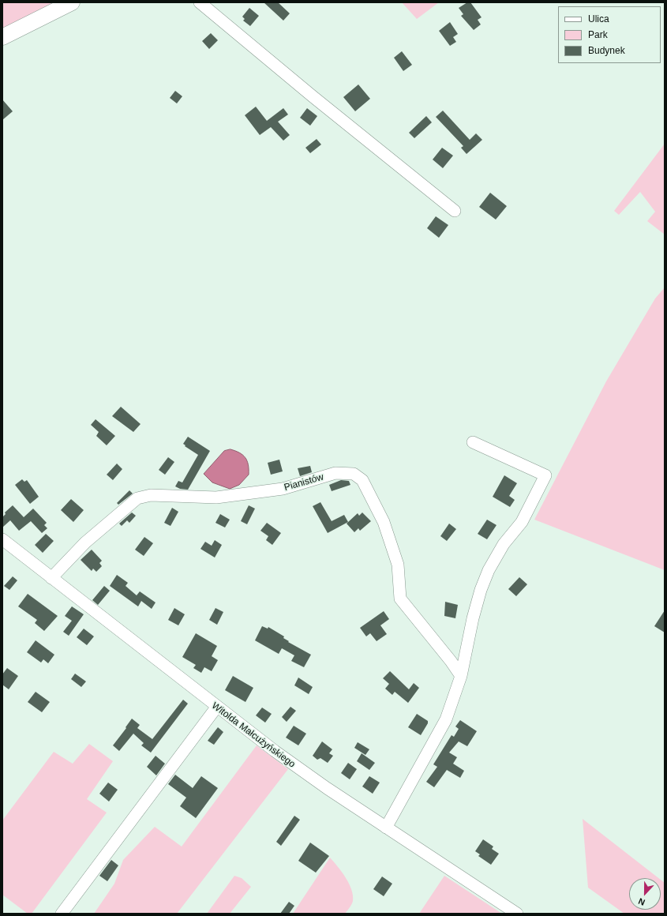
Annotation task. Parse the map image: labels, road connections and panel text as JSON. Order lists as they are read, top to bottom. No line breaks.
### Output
{"streets":{"street":["Pianistów","Witolda Małcużyńskiego"]},"crossings":[["Pianistów","Witolda Małcużyńskiego"]],"legend":["Ulica","Park","Budynek"],"north":"bottom"}
